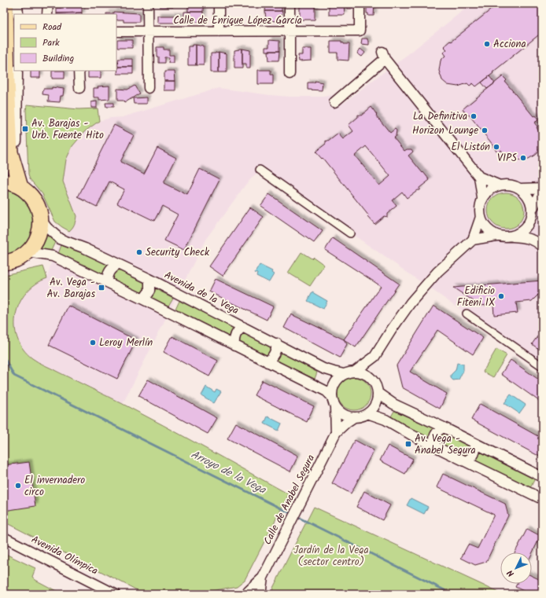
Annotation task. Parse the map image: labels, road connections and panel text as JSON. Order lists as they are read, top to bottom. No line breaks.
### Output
{"streets":{"street":["Calle de Enrique López García","Avenida de la Vega","Calle de Anabel Segura","Avenida Olímpica"]},"crossings":[["Avenida de la Vega","Calle de Anabel Segura"]],"water":["Arroyo de la Vega"],"parks":["Jardín de la Vega (sector centro)"],"places":{"other":["Acciona","La Definitiva","Horizon Lounge","El Listón","VIPS","Security Check","Edificio Fiteni IX","Leroy Merlín","El invernadero circo"],"transit":["Av. Barajas - Urb. Fuente Hito","Av. Vega - Av. Barajas","Av. Vega - Anabel Segura"]},"legend":["Road","Park","Building"],"north":"bottom left"}
